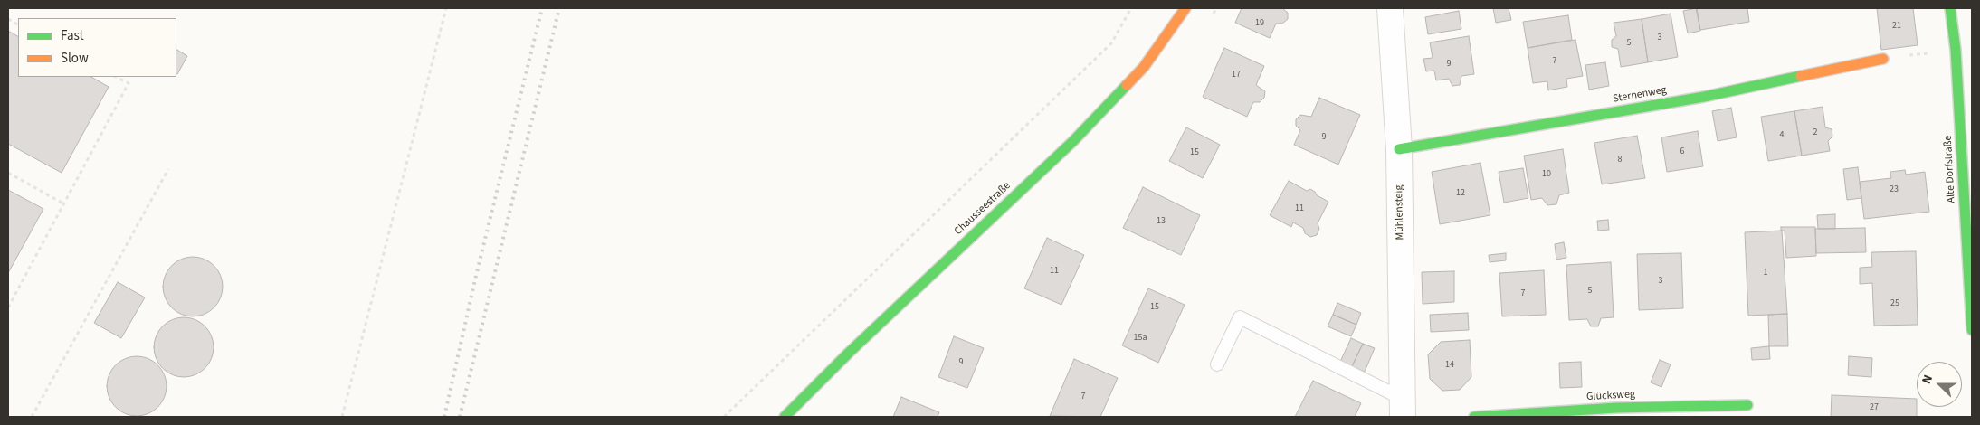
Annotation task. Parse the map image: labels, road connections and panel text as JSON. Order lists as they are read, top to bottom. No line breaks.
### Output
{"streets":{"street":["Sternenweg","Alte Dorfstraße","Chausseestraße","Mühlensteig","Glücksweg"]},"crossings":[["Sternenweg","Mühlensteig"]],"house_numbers":["19","21","3","5","7","9","17","2","4","9","6","15","8","10","23","12","11","13","11","1","3","5","7","25","15","15a","9","14","7","27"],"legend":["Fast","Slow"],"north":"left"}
